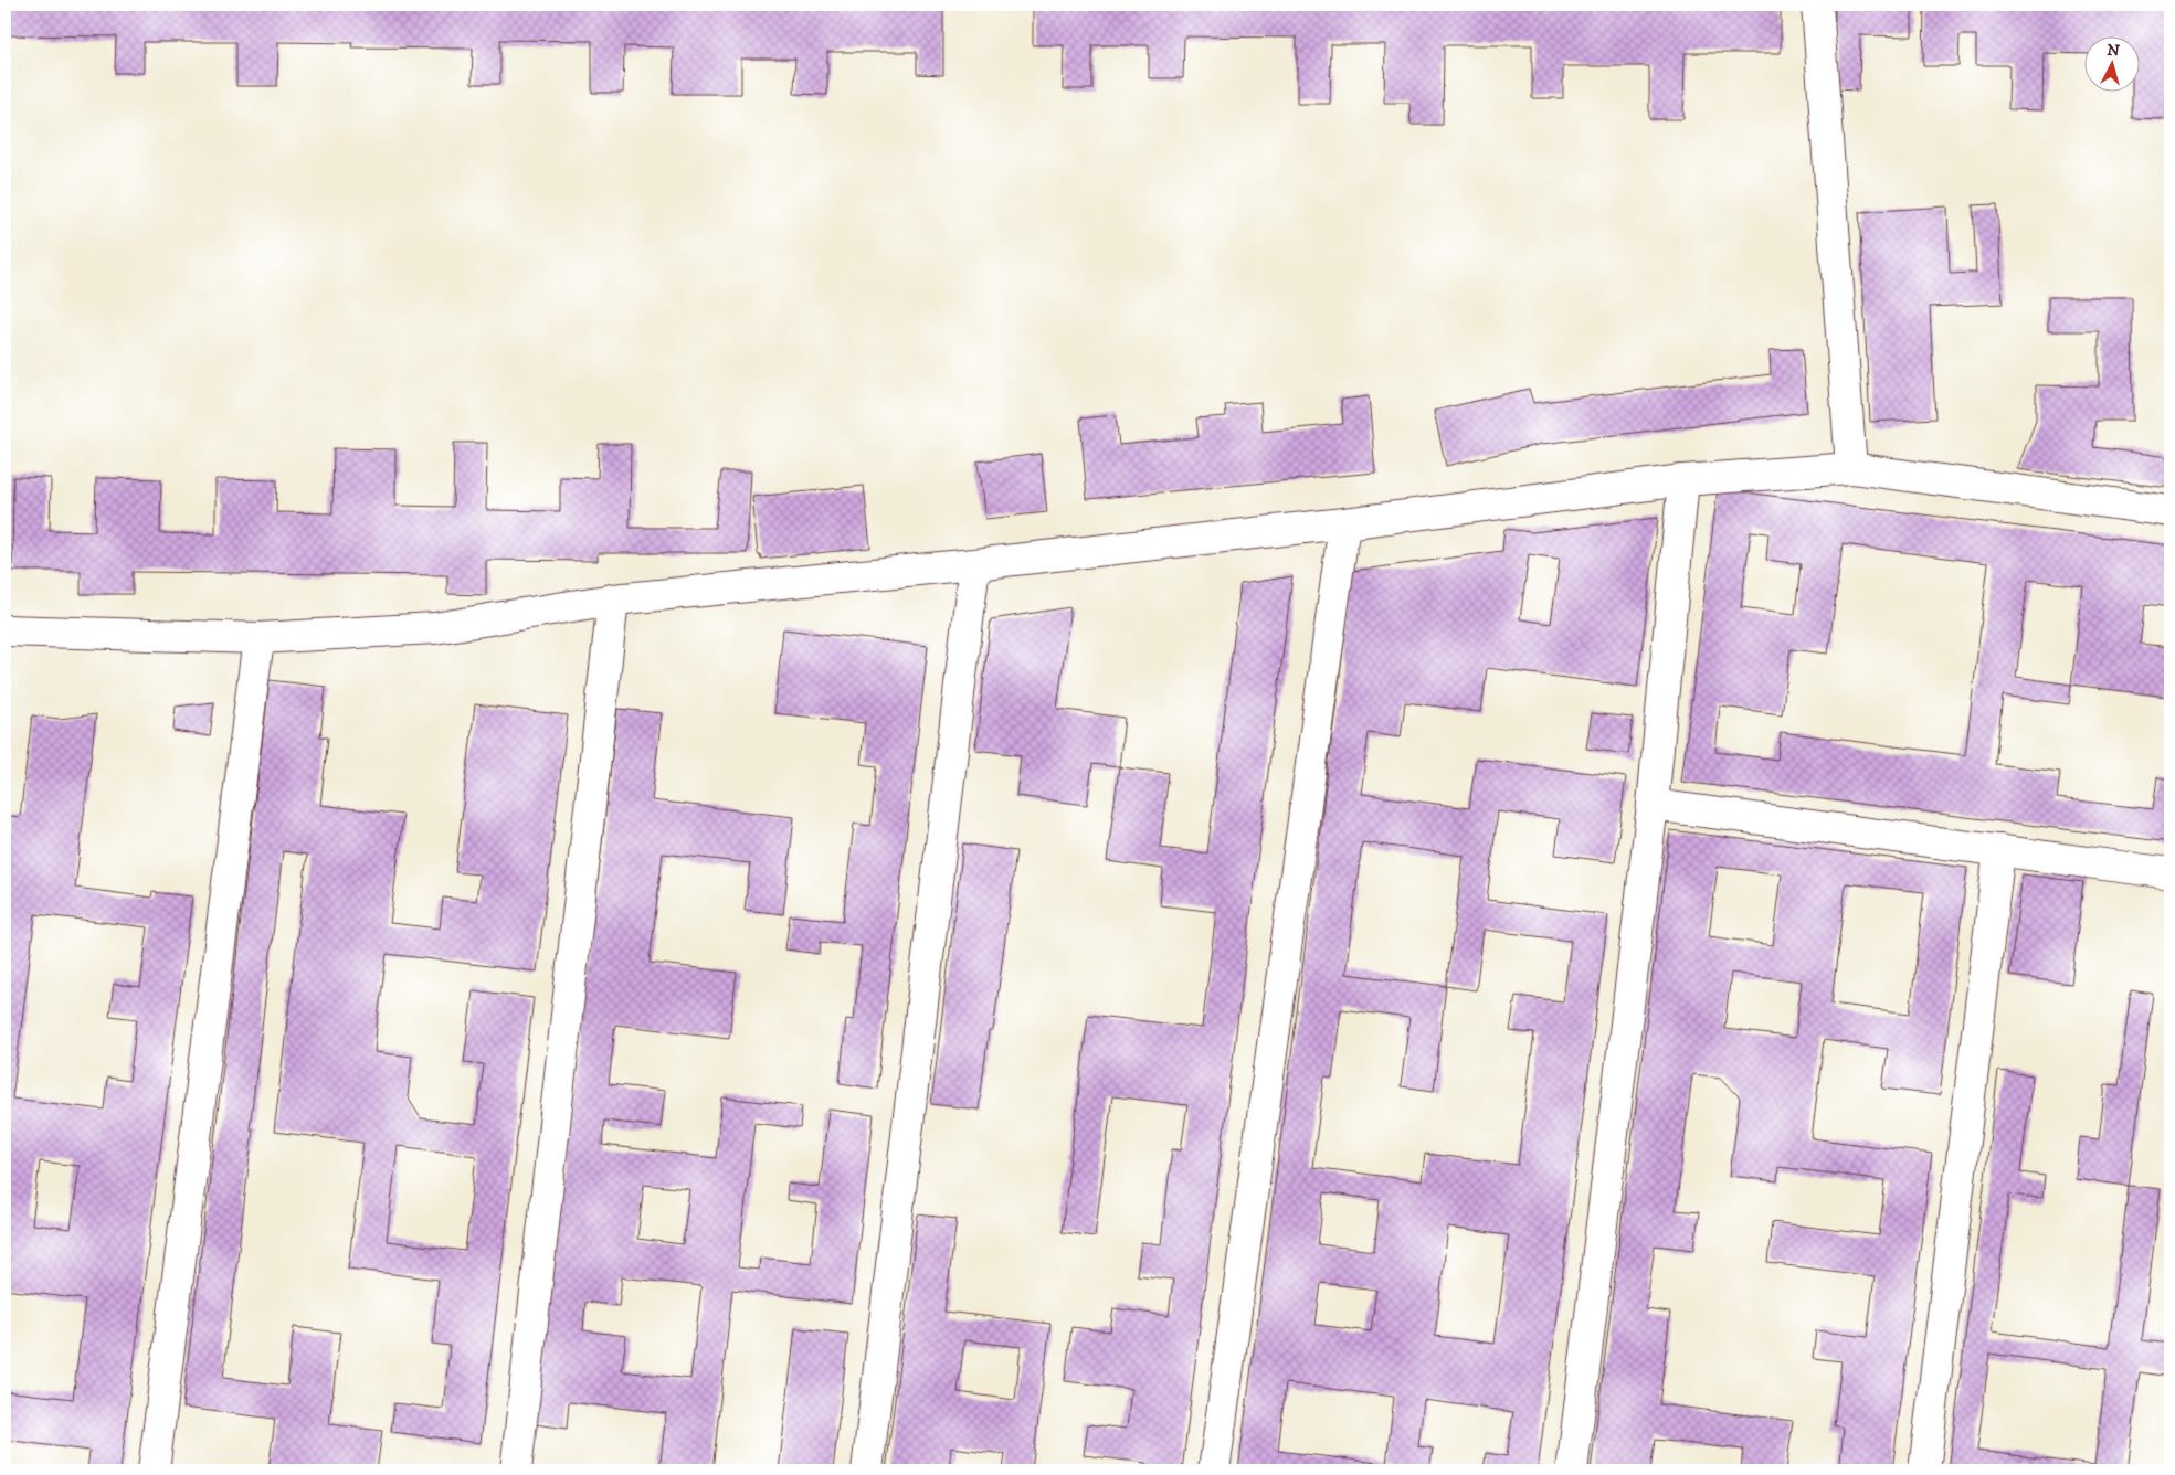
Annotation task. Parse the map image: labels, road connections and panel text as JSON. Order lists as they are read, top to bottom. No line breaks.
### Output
{"north":"top"}
